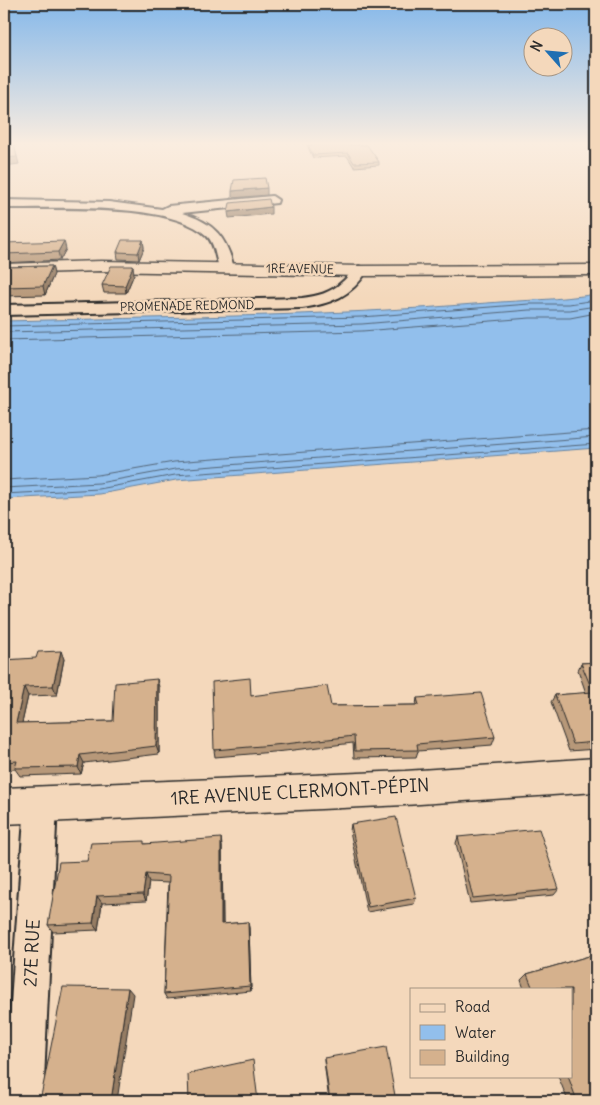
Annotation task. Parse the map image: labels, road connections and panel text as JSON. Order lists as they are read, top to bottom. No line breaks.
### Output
{"streets":{"street":["1RE AVENUE","PROMENADE REDMOND","1RE AVENUE CLERMONT-PÉPIN","27E RUE"]},"crossings":[["1RE AVENUE","PROMENADE REDMOND"],["1RE AVENUE CLERMONT-PÉPIN","27E RUE"]],"legend":["Road","Water","Building"],"north":"top left"}
